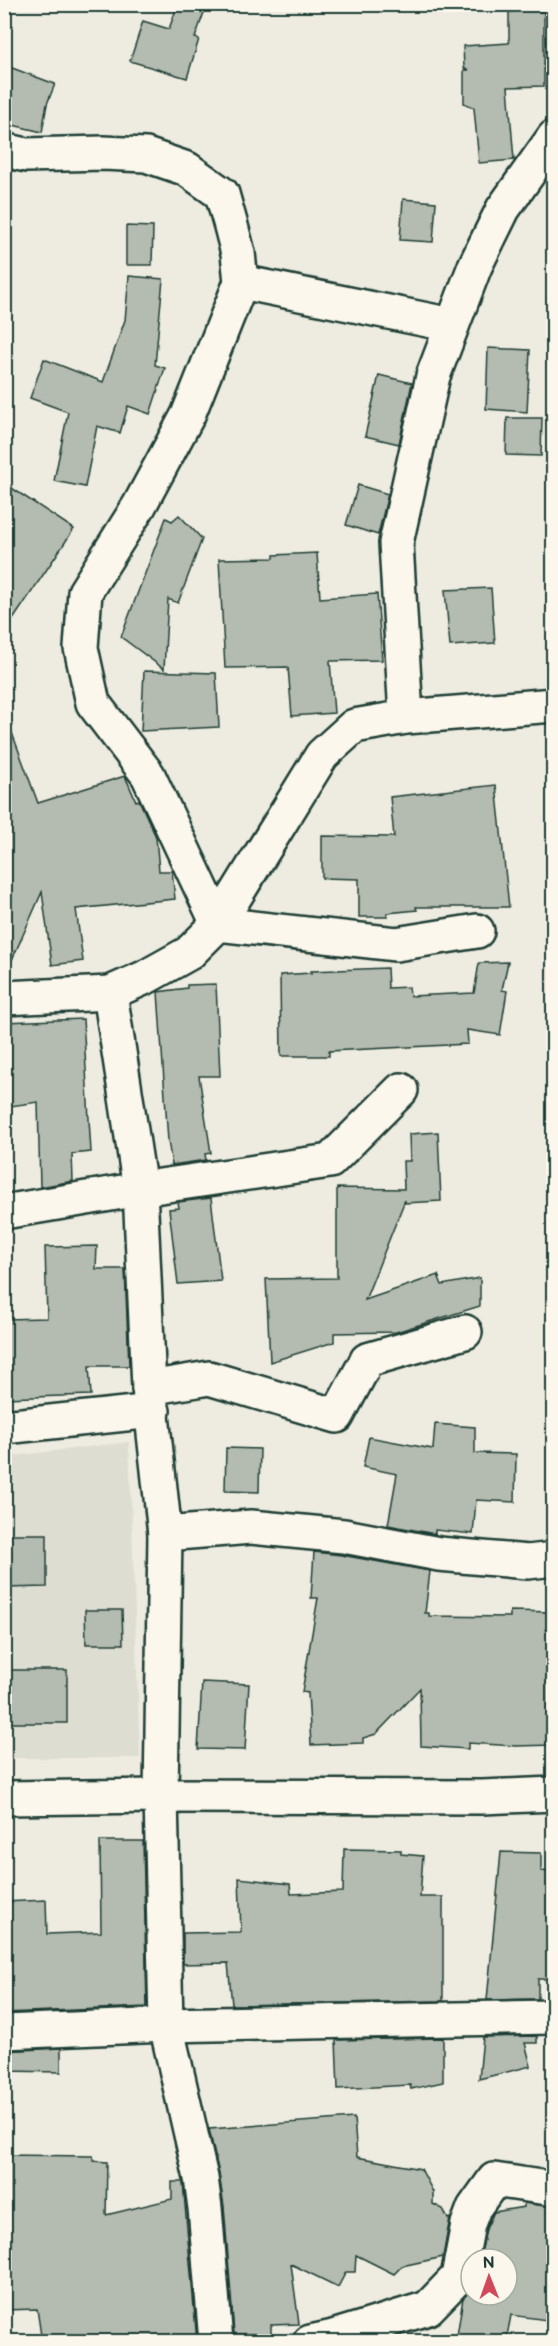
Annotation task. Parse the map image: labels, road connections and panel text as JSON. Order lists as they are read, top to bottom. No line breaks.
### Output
{"north":"top"}
